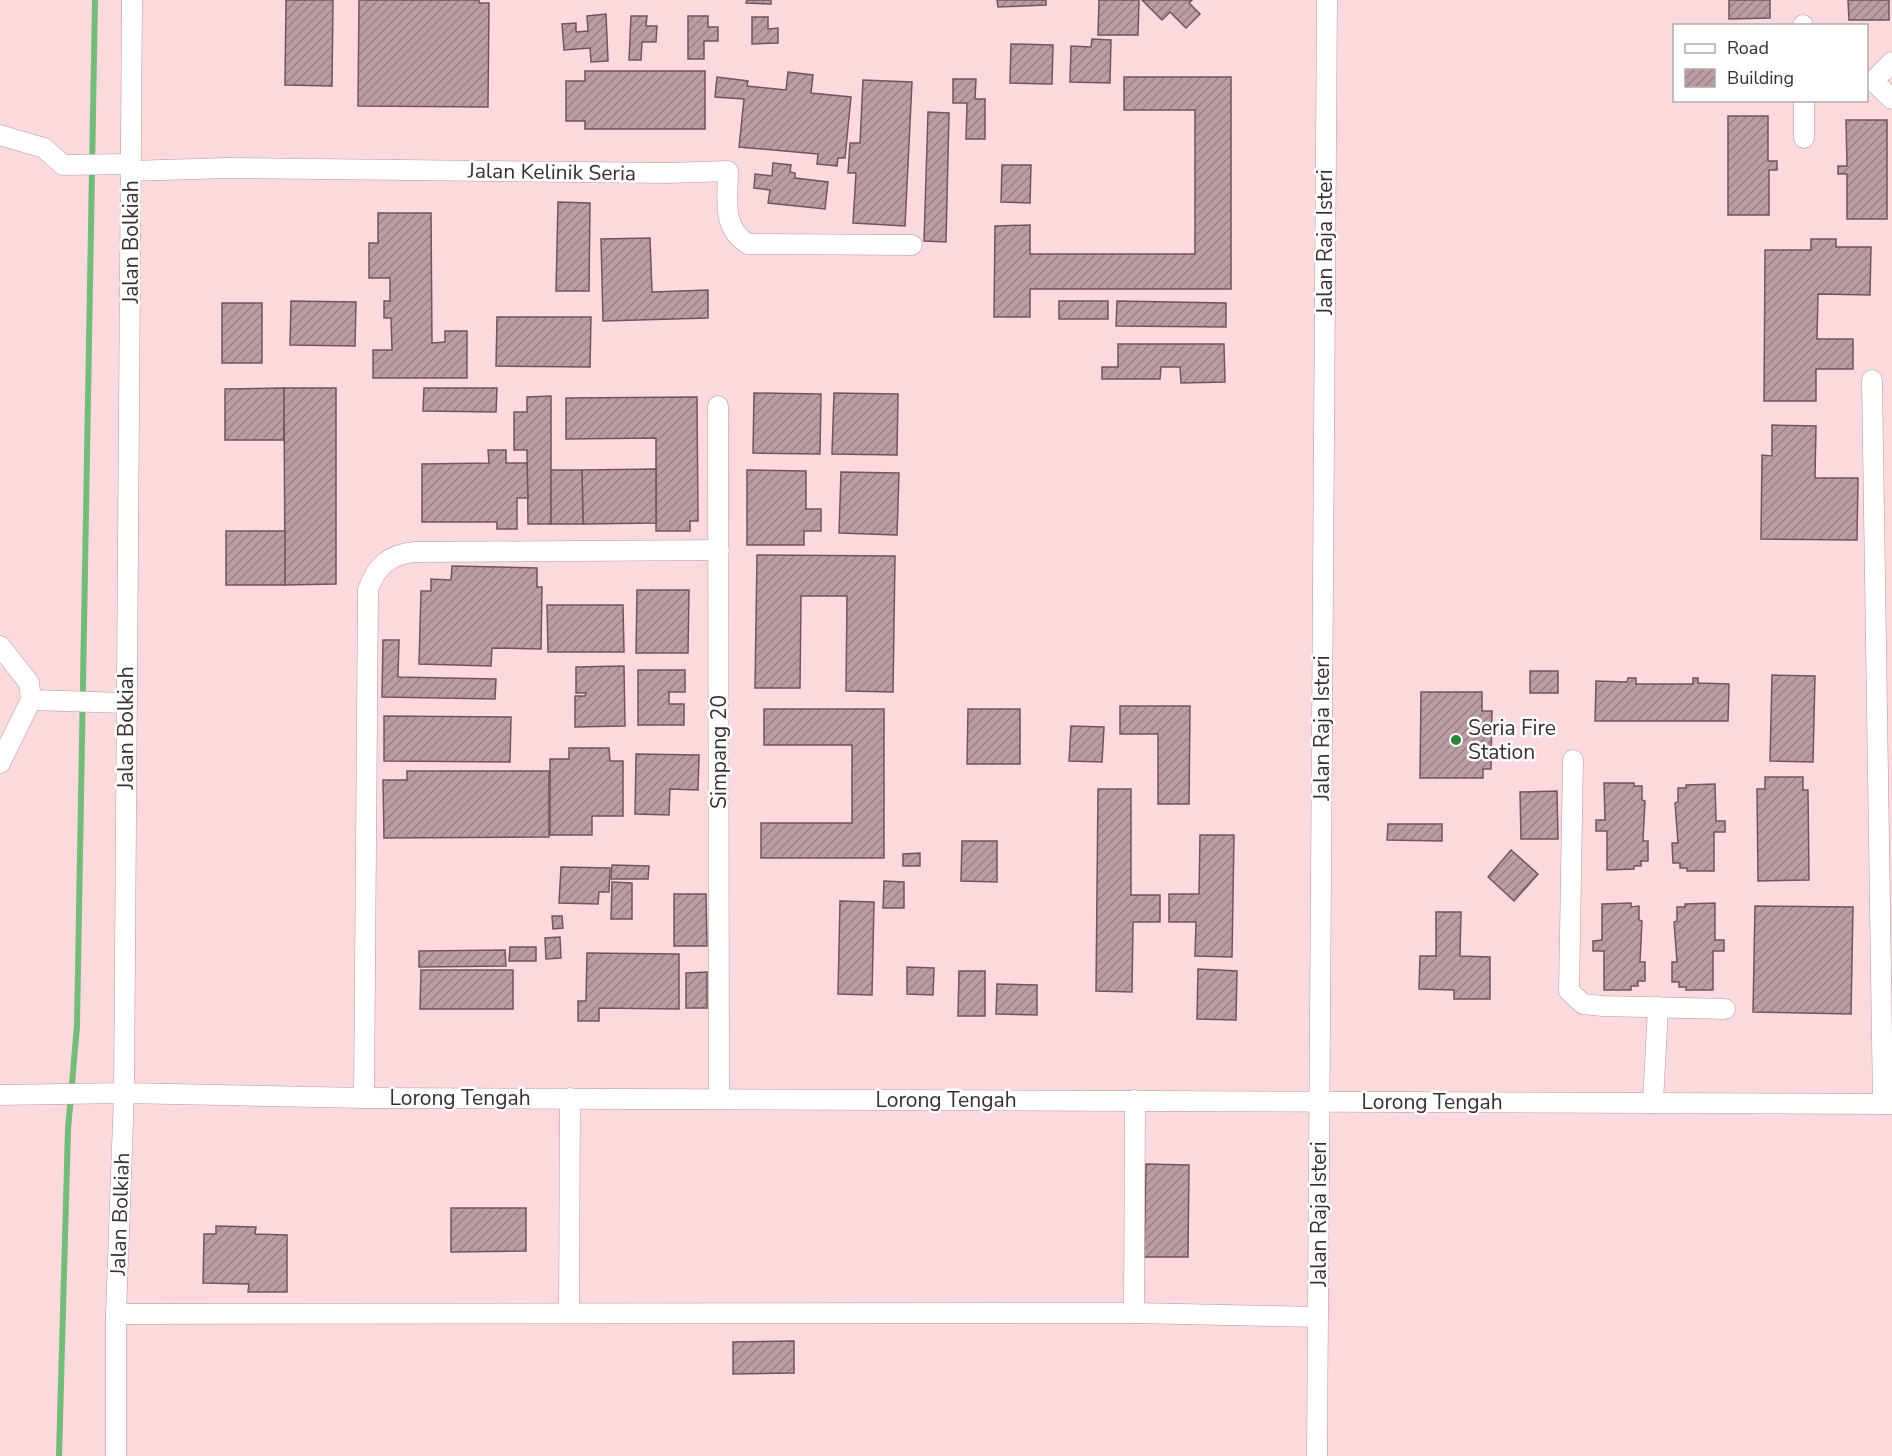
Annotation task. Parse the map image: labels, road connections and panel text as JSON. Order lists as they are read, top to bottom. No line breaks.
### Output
{"streets":{"street":["Jalan Kelinik Seria","Jalan Bolkiah","Jalan Raja Isteri","Simpang 20","Lorong Tengah"]},"crossings":[["Jalan Kelinik Seria","Jalan Bolkiah"],["Jalan Bolkiah","Lorong Tengah"],["Jalan Raja Isteri","Lorong Tengah"],["Simpang 20","Lorong Tengah"]],"places":["Seria Fire Station"],"legend":["Road","Building"]}
